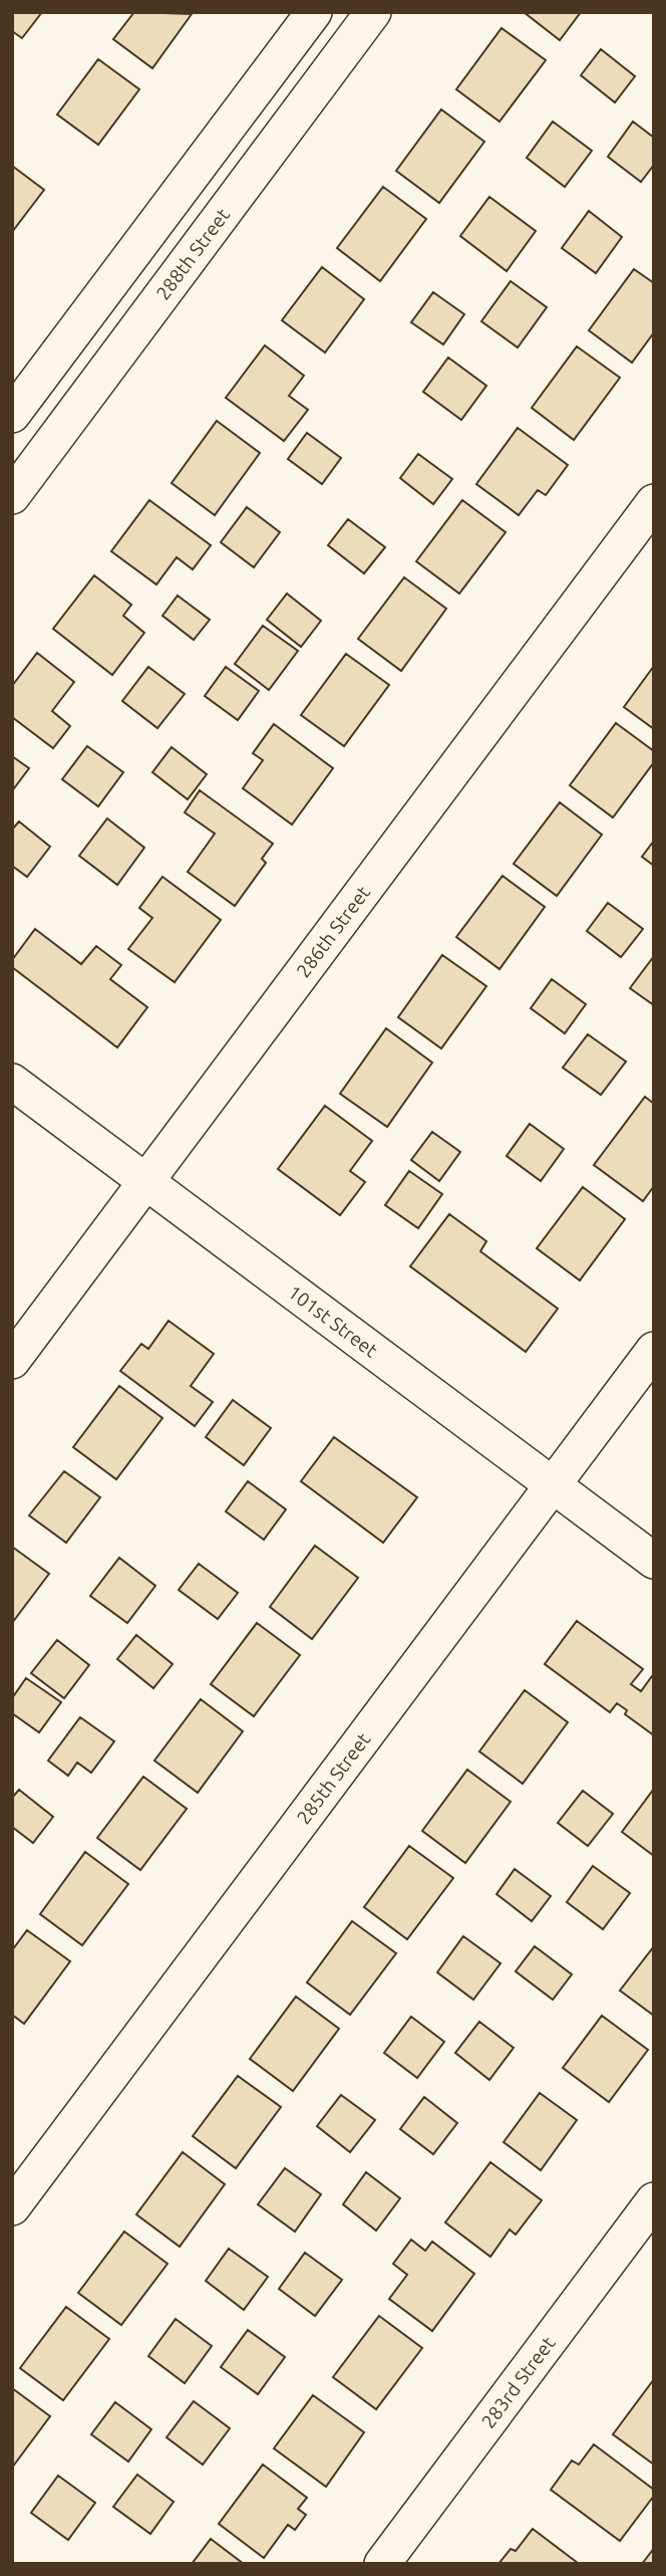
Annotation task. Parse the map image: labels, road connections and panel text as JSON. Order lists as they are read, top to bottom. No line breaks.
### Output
{"streets":{"street":["288th Street","286th Street","101st Street","285th Street","283rd Street"]},"crossings":[["286th Street","101st Street"],["101st Street","285th Street"]]}
